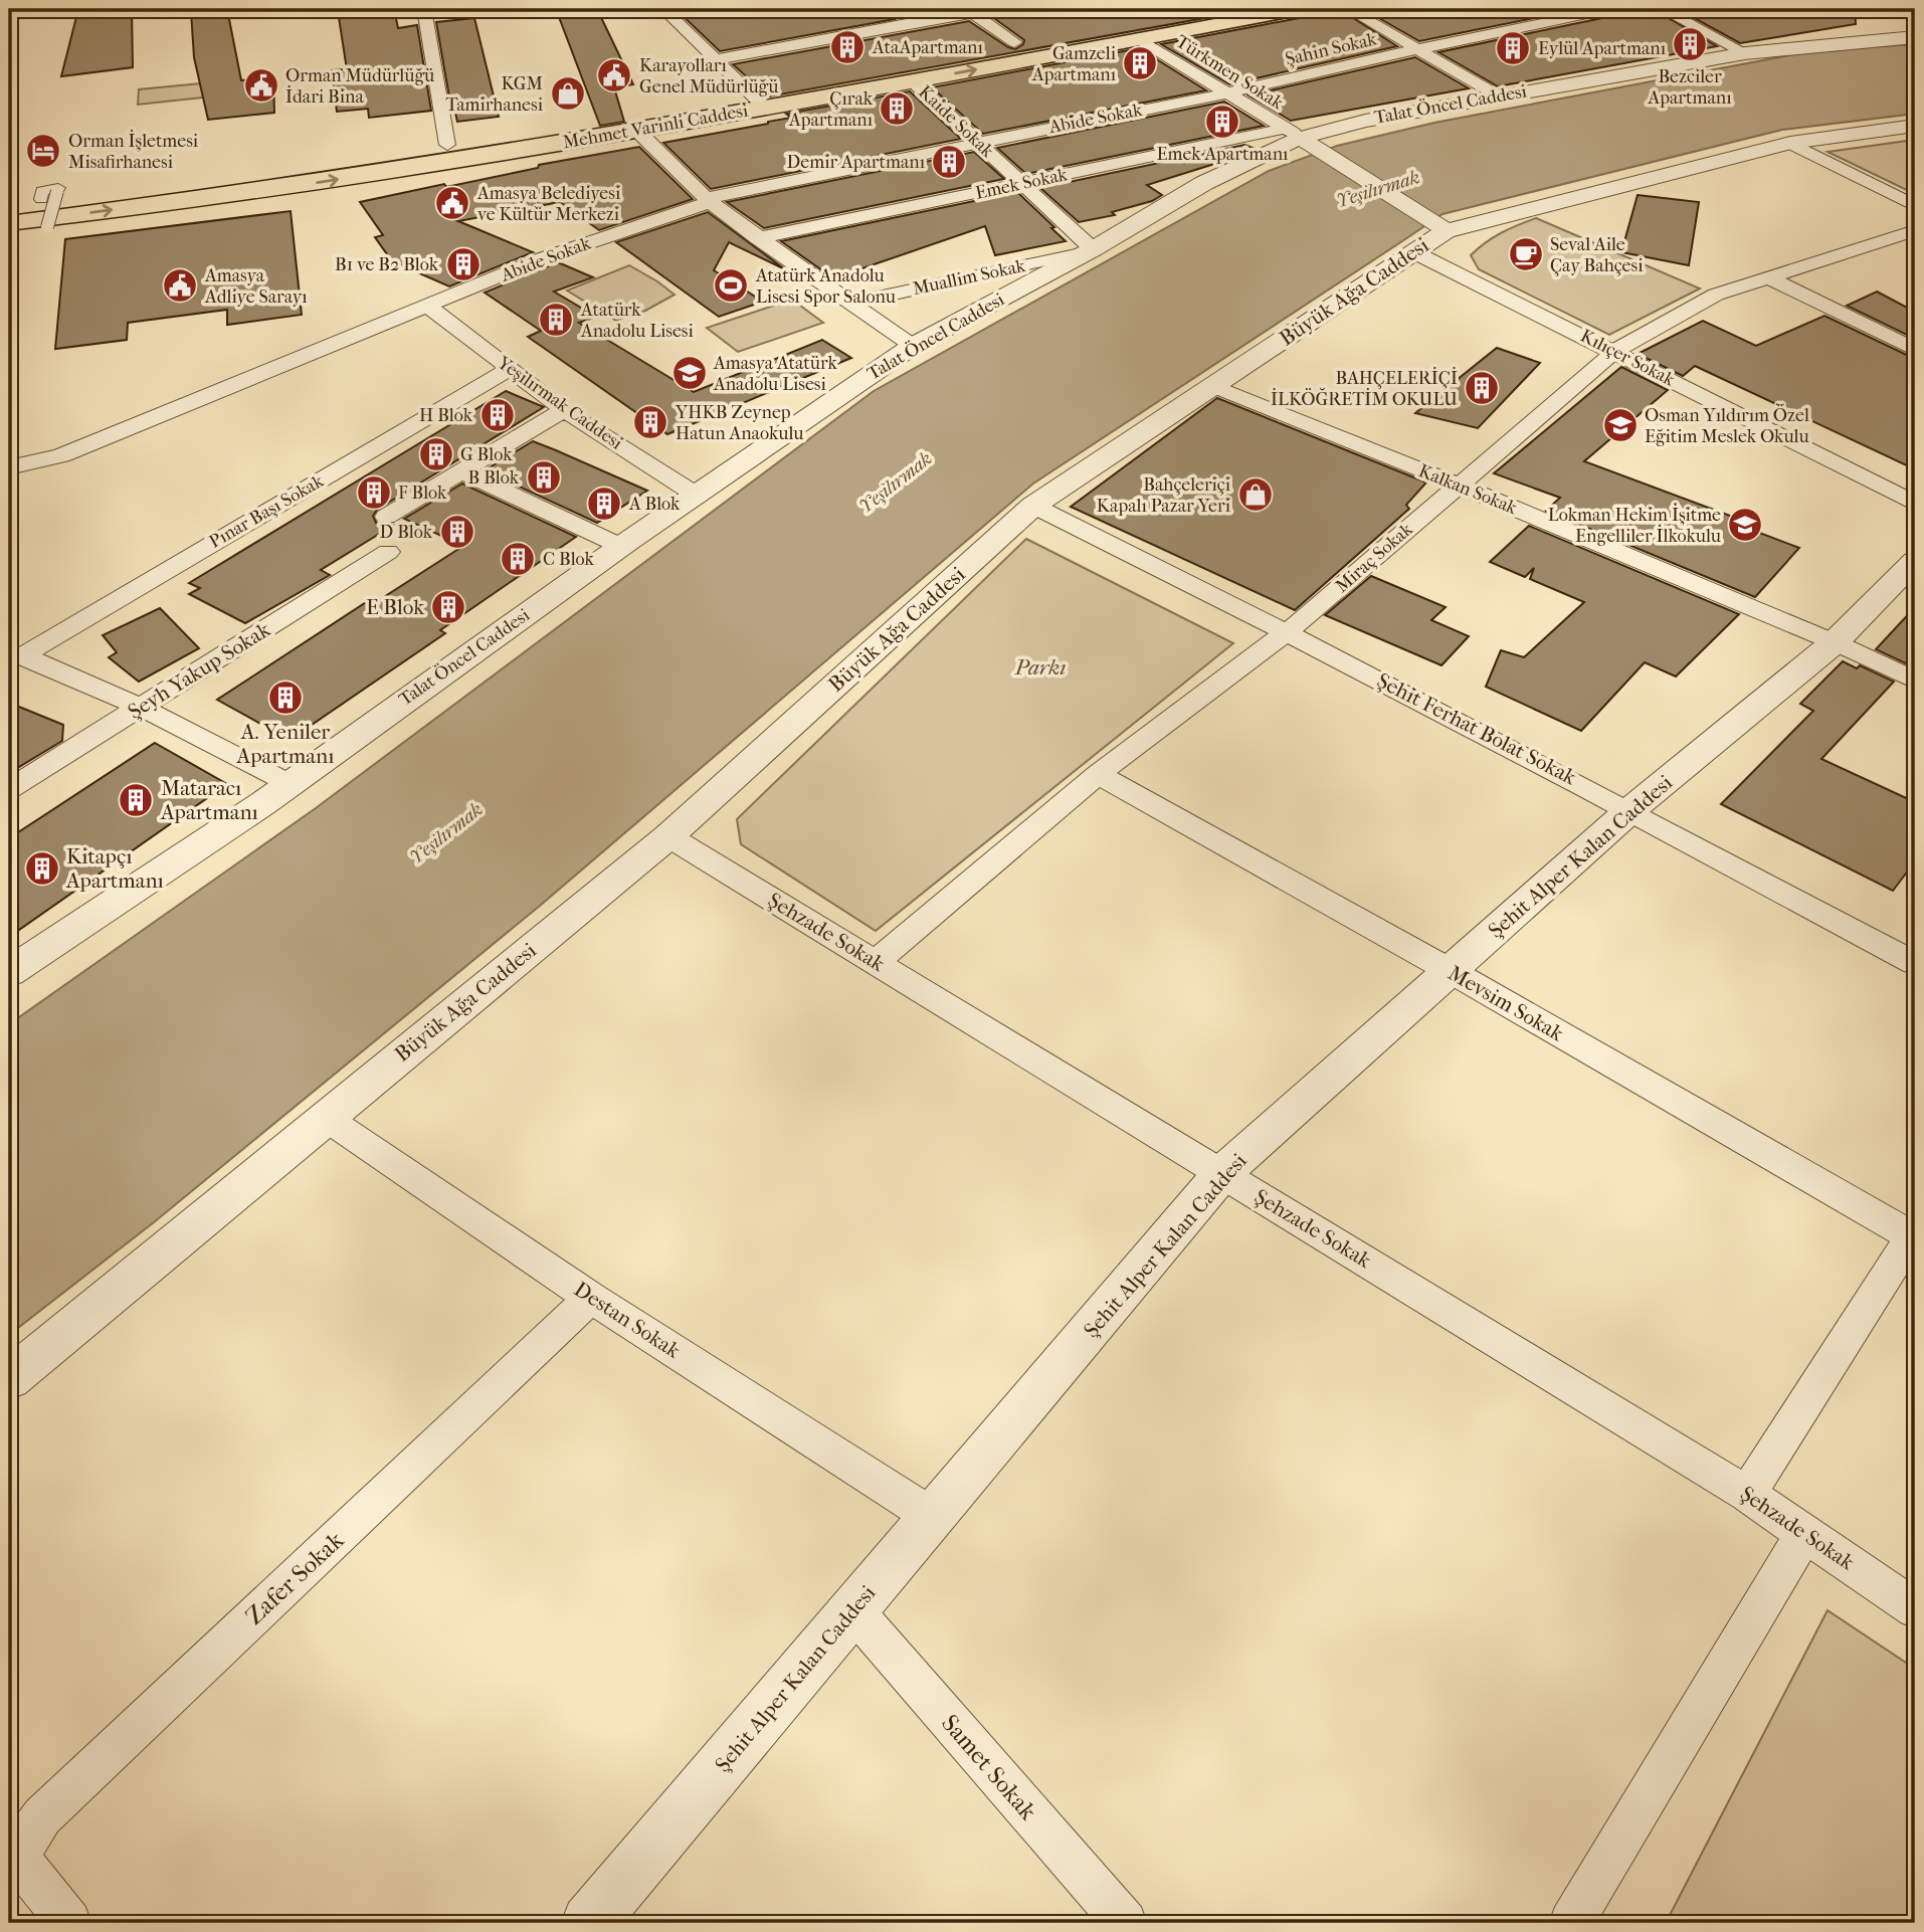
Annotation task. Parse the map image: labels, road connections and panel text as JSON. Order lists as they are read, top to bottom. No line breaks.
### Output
{"streets":{"main road":["Mehmet Varinli Caddesi"],"street":["Şahin Sokak","Türkmen Sokak","Talat Öncel Caddesi","Abide Sokak","Kaide Sokak","Emek Sokak","Muallim Sokak","Büyük Ağa Caddesi","Kılıçer Sokak","Yeşilırmak Caddesi","Kalkan Sokak","Pınar Başı Sokak","Miraç Sokak","Şeyh Yakup Sokak","Şehit Ferhat Bolat Sokak","Şehit Alper Kalan Caddesi","Şehzade Sokak","Mevsim Sokak","Destan Sokak","Zafer Sokak","Samet Sokak"]},"crossings":[["Şahin Sokak","Türkmen Sokak"],["Şahin Sokak","Abide Sokak"],["Türkmen Sokak","Talat Öncel Caddesi"],["Türkmen Sokak","Abide Sokak"],["Türkmen Sokak","Mehmet Varinli Caddesi"],["Türkmen Sokak","Emek Sokak"],["Talat Öncel Caddesi","Kaide Sokak"],["Talat Öncel Caddesi","Emek Sokak"],["Talat Öncel Caddesi","Muallim Sokak"],["Talat Öncel Caddesi","Yeşilırmak Caddesi"],["Abide Sokak","Kaide Sokak"],["Abide Sokak","Yeşilırmak Caddesi"],["Kaide Sokak","Mehmet Varinli Caddesi"],["Kaide Sokak","Emek Sokak"],["Kaide Sokak","Muallim Sokak"],["Büyük Ağa Caddesi","Kılıçer Sokak"],["Büyük Ağa Caddesi","Kalkan Sokak"],["Büyük Ağa Caddesi","Şehit Ferhat Bolat Sokak"],["Büyük Ağa Caddesi","Şehzade Sokak"],["Büyük Ağa Caddesi","Destan Sokak"],["Kılıçer Sokak","Miraç Sokak"],["Yeşilırmak Caddesi","Pınar Başı Sokak"],["Kalkan Sokak","Miraç Sokak"],["Kalkan Sokak","Şehit Alper Kalan Caddesi"],["Miraç Sokak","Şehit Ferhat Bolat Sokak"],["Miraç Sokak","Şehzade Sokak"],["Miraç Sokak","Mevsim Sokak"],["Şehit Ferhat Bolat Sokak","Şehit Alper Kalan Caddesi"],["Şehit Alper Kalan Caddesi","Şehzade Sokak"],["Şehit Alper Kalan Caddesi","Mevsim Sokak"],["Şehit Alper Kalan Caddesi","Destan Sokak"],["Şehit Alper Kalan Caddesi","Samet Sokak"],["Destan Sokak","Zafer Sokak"]],"water":["Yeşilırmak"],"parks":["Parkı"],"places":{"building":["Bezciler Apartmanı","AtaApartmanı","Eylül Apartmanı","Gamzeli Apartmanı","Çırak Apartmanı","Emek Apartmanı","Demir Apartmanı","B1 ve B2 Blok","Atatürk Anadolu Lisesi","BAHÇELERİÇİ İLKÖĞRETİM OKULU","H Blok","YHKB Zeynep Hatun Anaokulu","G Blok","B Blok","F Blok","A Blok","D Blok","C Blok","E Blok","A. Yeniler Apartmanı","Mataracı Apartmanı","Kitapçı Apartmanı"],"public building":["Karayolları Genel Müdürlüğü","Orman Müdürlüğü İdari Bina","Amasya Belediyesi ve Kültür Merkezi","Amasya Adliye Sarayı"],"shop":["KGM Tamirhanesi","Bahçeleriçi Kapalı Pazar Yeri"],"hotel":["Orman İşletmesi Misafirhanesi"],"cafe":["Seval Aile Çay Bahçesi"],"sports":["Atatürk Anadolu Lisesi Spor Salonu"],"school or university":["Amasya Atatürk Anadolu Lisesi","Osman Yıldırım Özel Eğitim Meslek Okulu","Lokman Hekim İşitme Engelliler İlkokulu"]}}
